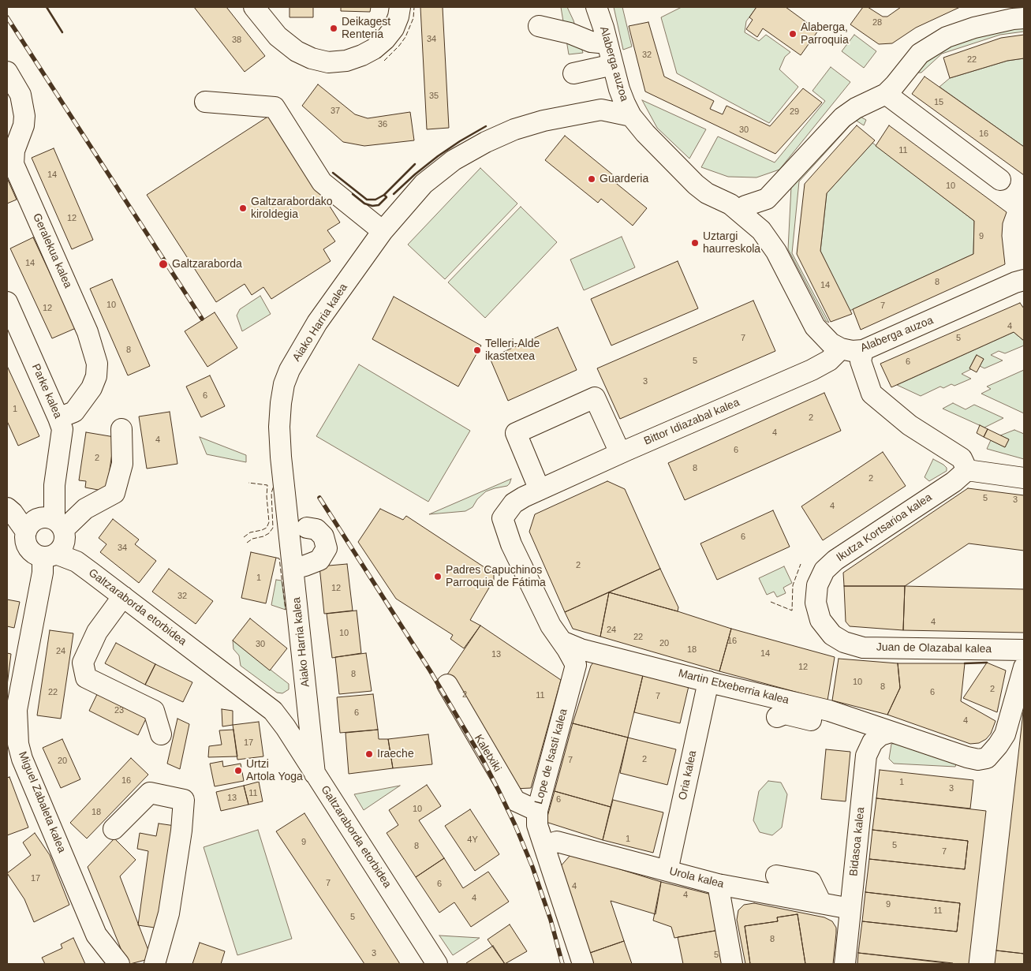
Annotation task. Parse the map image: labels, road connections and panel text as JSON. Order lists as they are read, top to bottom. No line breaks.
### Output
{"streets":{"street":["Alaberga auzoa","Geralekua kalea","Aiako Harria kalea","Parke kalea","Bittor Idiazabal kalea","Ikutza Kortsarioa kalea","Galtzaraborda etorbidea","Juan de Olazabal kalea","Martin Etxeberria kalea","Kaletxiki","Lope de Isasti kalea","Oria kalea","Miguel Zabaleta kalea","Bidasoa kalea","Urola kalea"]},"crossings":[["Alaberga auzoa","Aiako Harria kalea"],["Alaberga auzoa","Bittor Idiazabal kalea"],["Geralekua kalea","Parke kalea"],["Aiako Harria kalea","Galtzaraborda etorbidea"],["Parke kalea","Galtzaraborda etorbidea"],["Parke kalea","Miguel Zabaleta kalea"],["Ikutza Kortsarioa kalea","Juan de Olazabal kalea"],["Galtzaraborda etorbidea","Miguel Zabaleta kalea"],["Martin Etxeberria kalea","Lope de Isasti kalea"],["Martin Etxeberria kalea","Oria kalea"],["Martin Etxeberria kalea","Bidasoa kalea"],["Kaletxiki","Lope de Isasti kalea"],["Lope de Isasti kalea","Urola kalea"],["Oria kalea","Urola kalea"],["Bidasoa kalea","Urola kalea"]],"places":["Deikagest Renteria","Alaberga, Parroquia","Guarderia","Galtzarabordako kiroldegia","Uztargi haurreskola","Galtzaraborda","Telleri-Alde ikastetxea","Padres Capuchinos Parroquia de Fátima","Iraeche","Urtzi Artola Yoga"],"house_numbers":["28","34","38","32","22","35","15","37","29","36","30","16","11","14","10","12","9","14","8","14","10","7","12","4","7","5","8","5","6","3","6","1","2","4","4","6","2","8","2","5","3","4","6","34","2","1","12","32","4","24","10","22","16","20","30","18","24","14","13","12","8","10","8","2","22","6","2","11","7","23","6","4","17","2","7","20","16","1","3","11","13","6","10","18","1","4Y","9","5","8","7","17","7","6","4","4","4","9","11","5","8","3","5"]}
